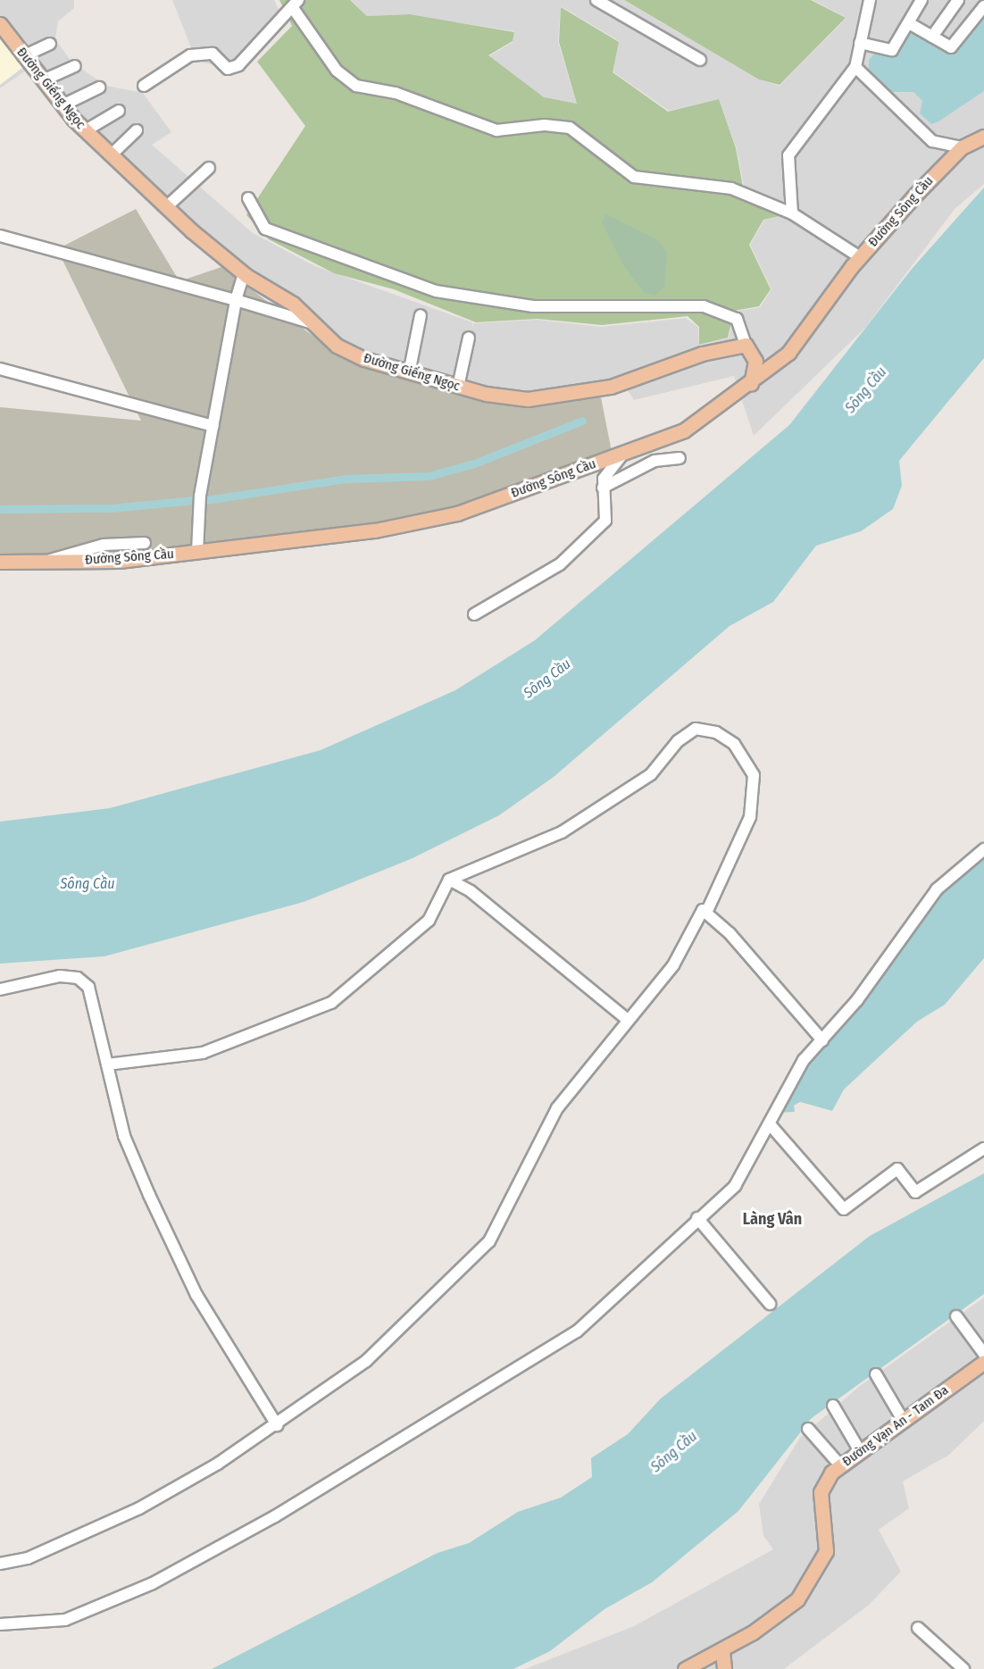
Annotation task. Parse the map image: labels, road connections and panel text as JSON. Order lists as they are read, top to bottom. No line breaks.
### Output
{"streets":{"main road":["Đường Giếng Ngọc","Đường Sông Cầu","Đường Vạn An - Tam Đa"]},"districts":["Làng Vân"],"water":["Sông Cầu"]}
